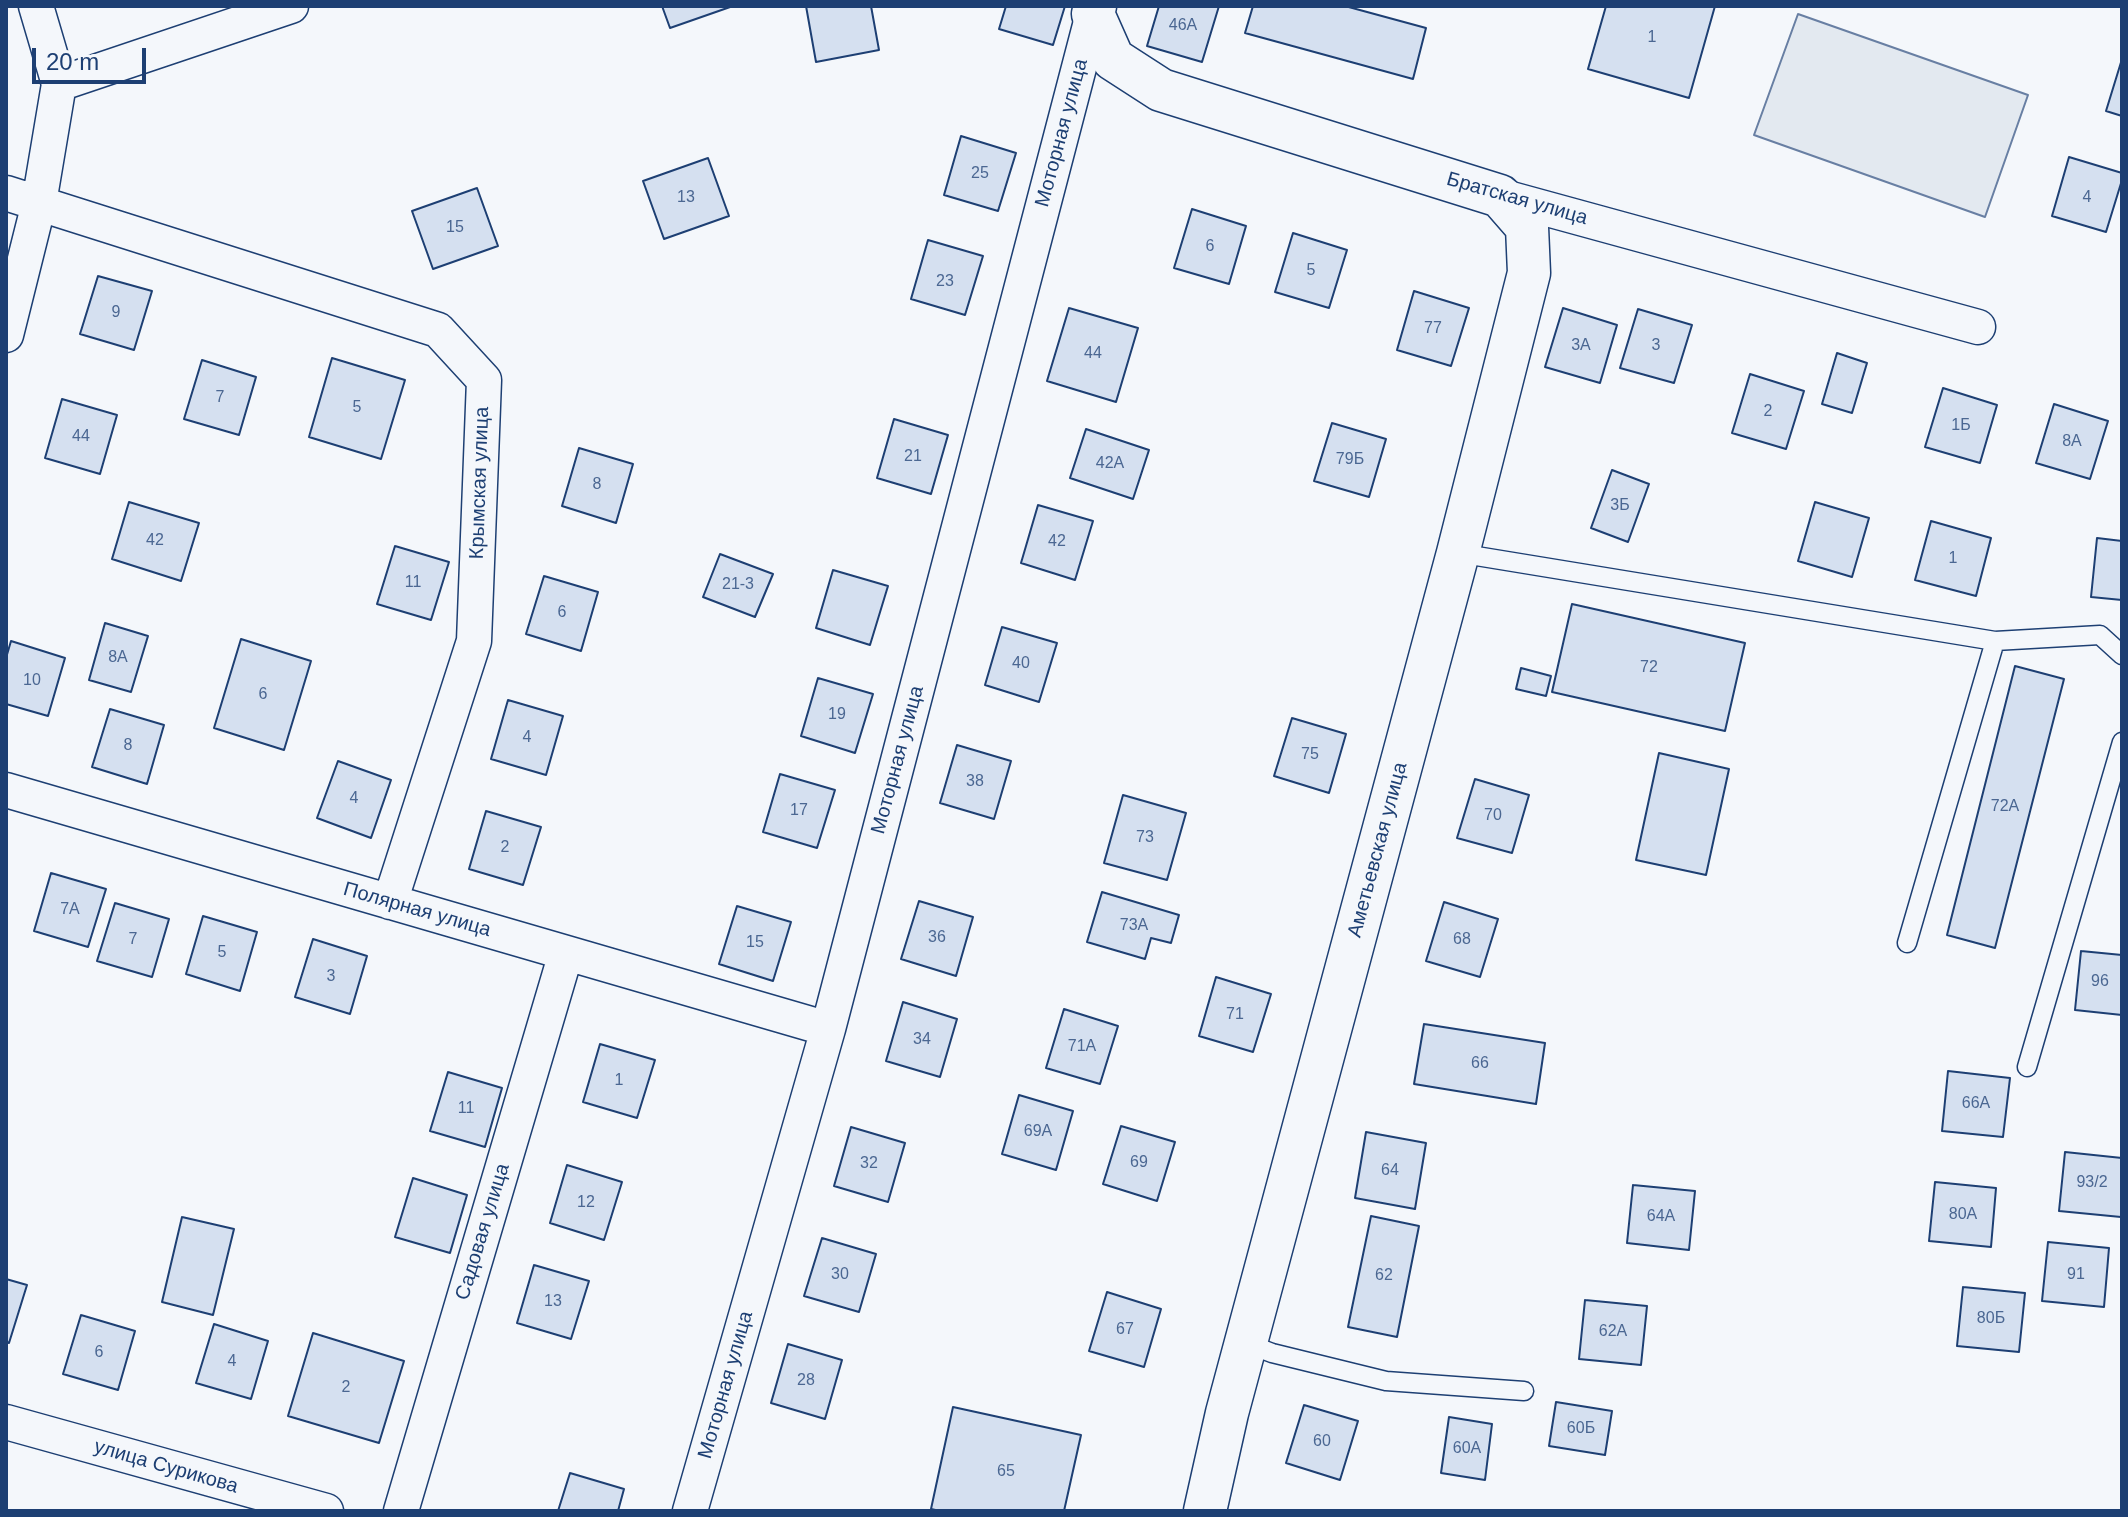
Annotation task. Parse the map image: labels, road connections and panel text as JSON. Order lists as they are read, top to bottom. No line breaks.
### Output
{"streets":{"street":["Моторная улица","Братская улица","Крымская улица","Аметьевская улица","Полярная улица","Садовая улица","улица Сурикова"]},"crossings":[["Моторная улица","Братская улица"],["Моторная улица","Полярная улица"],["Братская улица","Аметьевская улица"],["Крымская улица","Полярная улица"],["Полярная улица","Садовая улица"]],"house_numbers":["46А","1","25","13","4","15","6","5","23","9","77","3А","3","44","7","5","2","1Б","44","8А","21","79Б","42А","8","3Б","42","42","1","11","21-3","6","8А","40","72","10","6","19","4","8","75","38","4","72А","17","70","73","2","7А","73А","36","7","68","15","5","3","96","71","34","71А","66","1","66А","11","69А","69","32","64","93/2","12","80А","64А","30","91","62","13","80Б","67","62А","6","4","28","2","60Б","60","60А","65"],"scale_bar":"20 m"}
